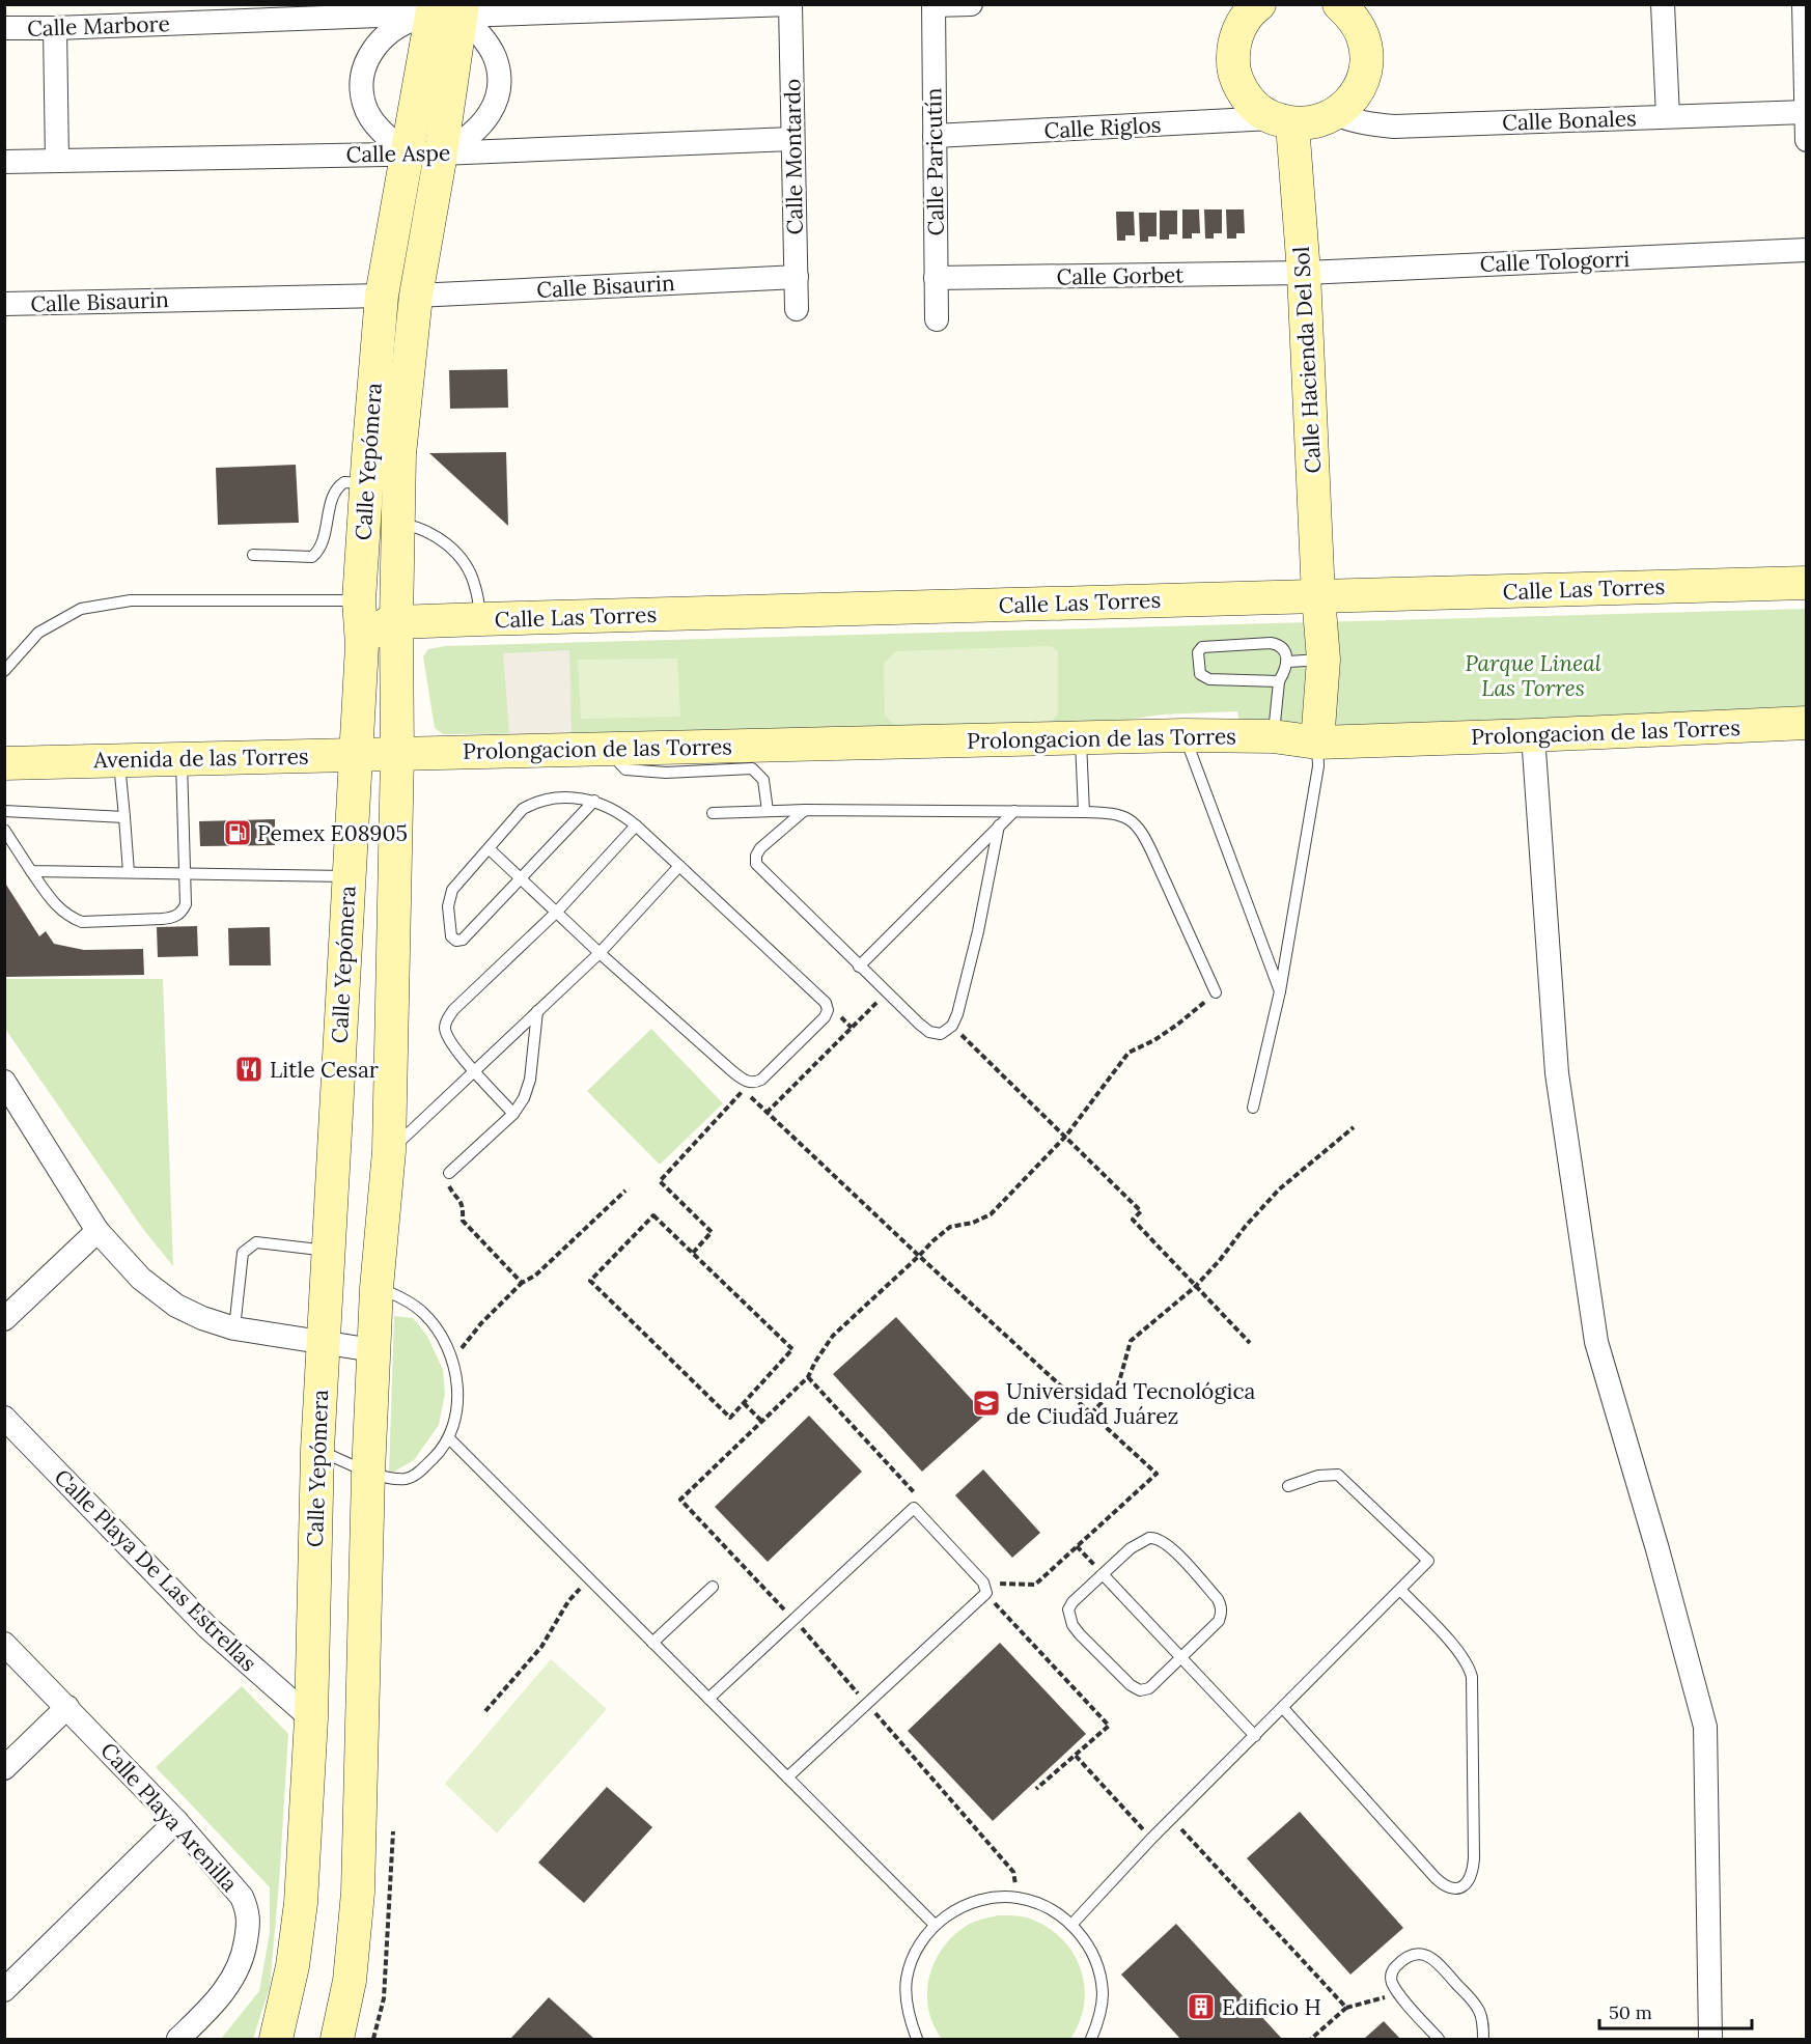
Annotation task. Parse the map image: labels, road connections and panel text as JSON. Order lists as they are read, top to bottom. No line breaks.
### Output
{"streets":{"main road":["Calle Hacienda Del Sol","Calle Yepómera","Calle Las Torres","Prolongacion de las Torres","Avenida de las Torres"],"street":["Calle Marbore","Calle Bonales","Calle Riglos","Calle Aspe","Calle Montardo","Calle Paricutín","Calle Tologorri","Calle Gorbet","Calle Bisaurin","Calle Playa De Las Estrellas","Calle Playa Arenilla"]},"crossings":[["Calle Marbore","Calle Montardo"],["Calle Marbore","Calle Yepómera"],["Calle Riglos","Calle Paricutín"],["Calle Riglos","Calle Hacienda Del Sol"],["Calle Aspe","Calle Montardo"],["Calle Aspe","Calle Yepómera"],["Calle Montardo","Calle Bisaurin"],["Calle Paricutín","Calle Gorbet"],["Calle Tologorri","Calle Gorbet"],["Calle Tologorri","Calle Hacienda Del Sol"],["Calle Gorbet","Calle Hacienda Del Sol"],["Calle Bisaurin","Calle Yepómera"],["Calle Hacienda Del Sol","Calle Las Torres"],["Calle Hacienda Del Sol","Prolongacion de las Torres"],["Calle Yepómera","Calle Las Torres"],["Calle Yepómera","Prolongacion de las Torres"],["Calle Yepómera","Avenida de las Torres"],["Calle Yepómera","Calle Playa De Las Estrellas"],["Prolongacion de las Torres","Avenida de las Torres"]],"parks":["Parque Lineal Las Torres"],"places":{"fuel station":["Pemex E08905"],"restaurant":["Litle Cesar"],"school or university":["Universidad Tecnológica de Ciudad Juárez"],"building":["Edificio H"]},"scale_bar":"50 m"}
